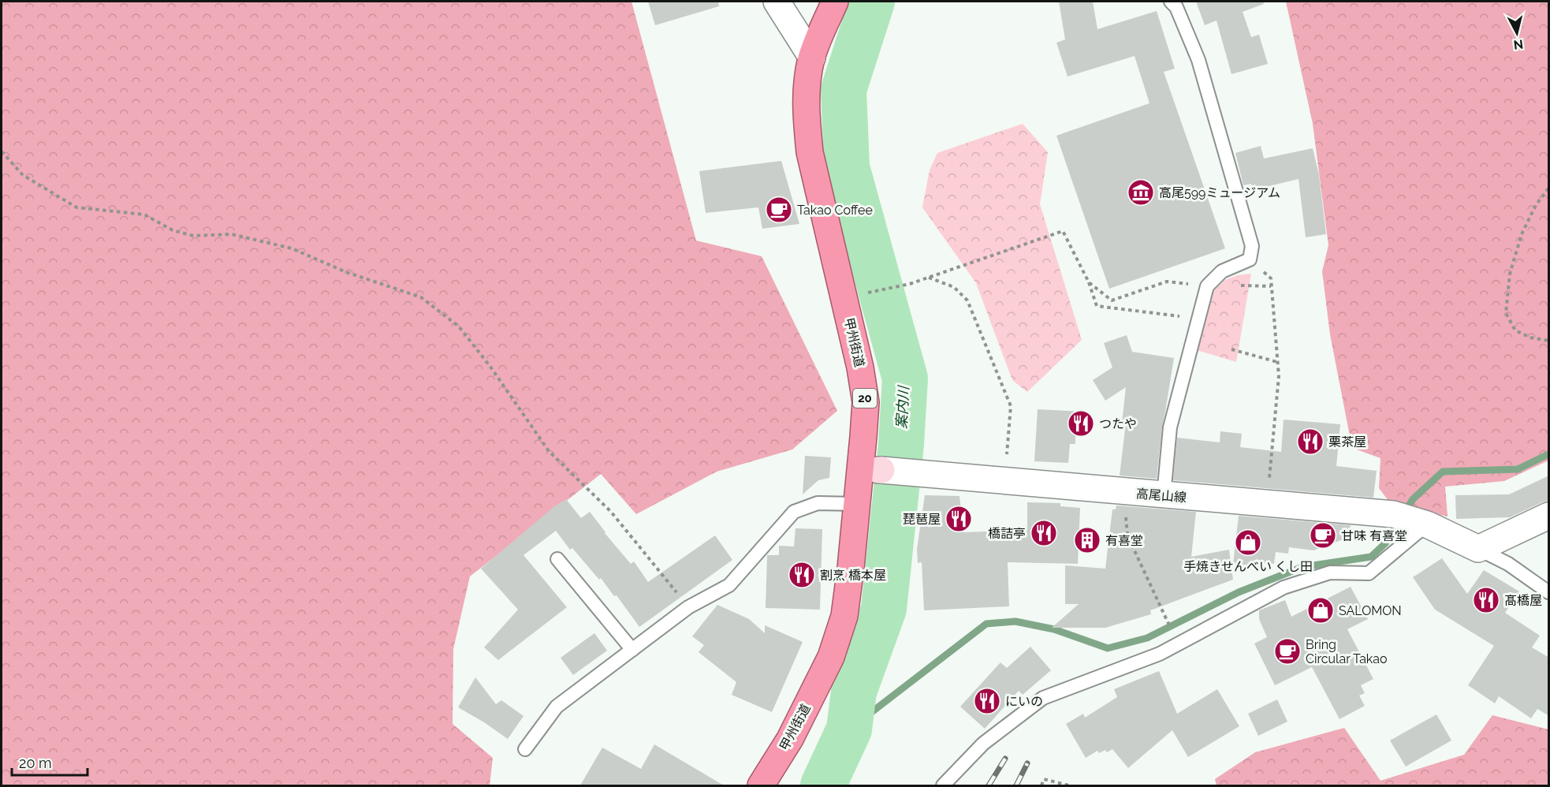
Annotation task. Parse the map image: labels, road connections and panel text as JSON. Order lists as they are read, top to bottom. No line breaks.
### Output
{"streets":{"highway":["甲州街道","20"],"street":["高尾山線"]},"crossings":[["甲州街道","高尾山線"]],"water":["案内川"],"places":{"museum":["高尾599ミュージアム"],"cafe":["Takao Coffee","甘味 有喜堂","Bring Circular Takao"],"restaurant":["つたや","栗茶屋","琵琶屋","橋詰亭","割烹 橋本屋","髙橋屋","にいの"],"building":["有喜堂"],"shop":["手焼きせんべい くし田","SALOMON"]},"scale_bar":"20 m","north":"bottom"}
